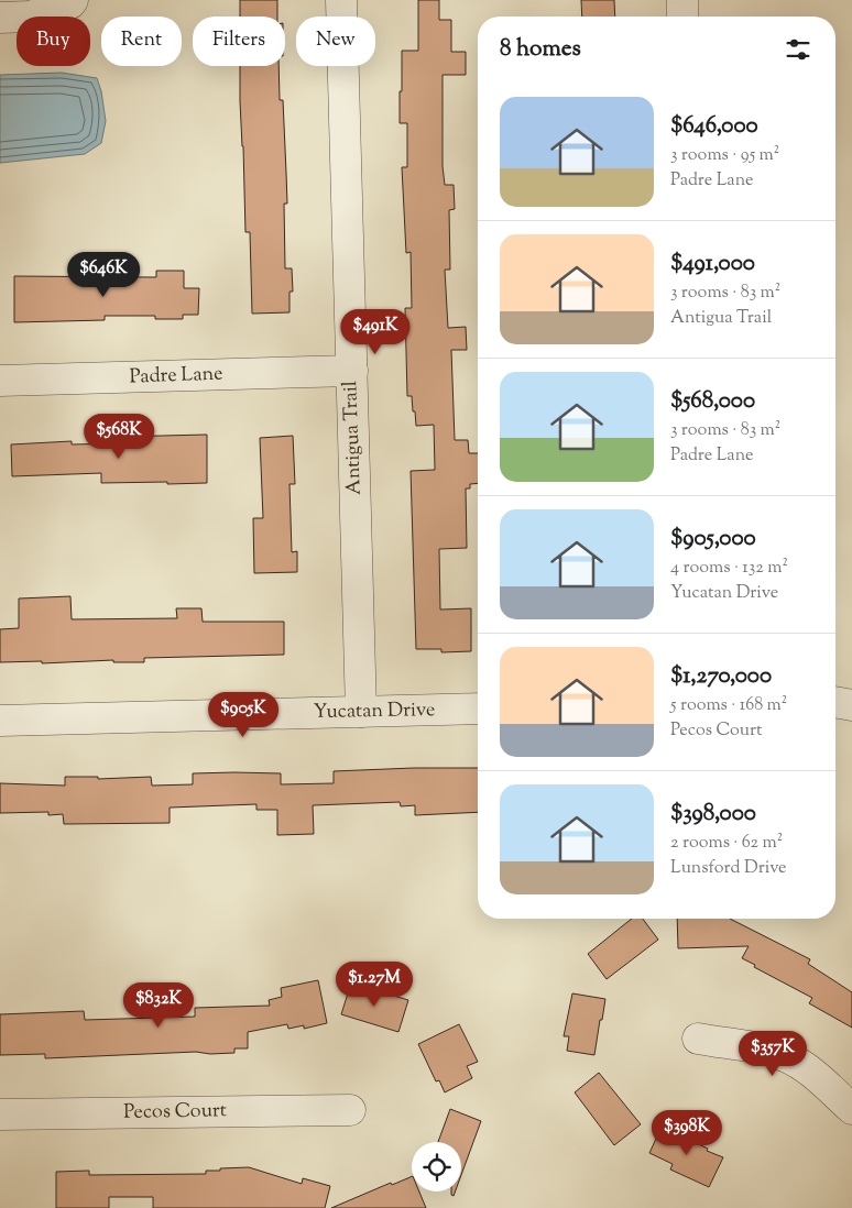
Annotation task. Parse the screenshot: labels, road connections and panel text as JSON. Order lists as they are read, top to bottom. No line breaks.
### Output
{"streets":{"street":["Padre Lane","Antigua Trail","Yucatan Drive","Pecos Court"]},"crossings":[["Padre Lane","Antigua Trail"],["Antigua Trail","Yucatan Drive"]],"page":{"chip":["Buy","Rent","Filters","New"],"heading":"8 homes","list":[{"name":"$646,000","note":"3 rooms · 95 m² · Padre Lane"},{"name":"$491,000","note":"3 rooms · 83 m² · Antigua Trail"},{"name":"$568,000","note":"3 rooms · 83 m² · Padre Lane"},{"name":"$905,000","note":"4 rooms · 132 m² · Yucatan Drive"},{"name":"$1,270,000","note":"5 rooms · 168 m² · Pecos Court"},{"name":"$398,000","note":"2 rooms · 62 m² · Lunsford Drive"}],"price":["$646K","$491K","$568K","$905K","$1.27M","$832K","$357K","$398K"]}}
